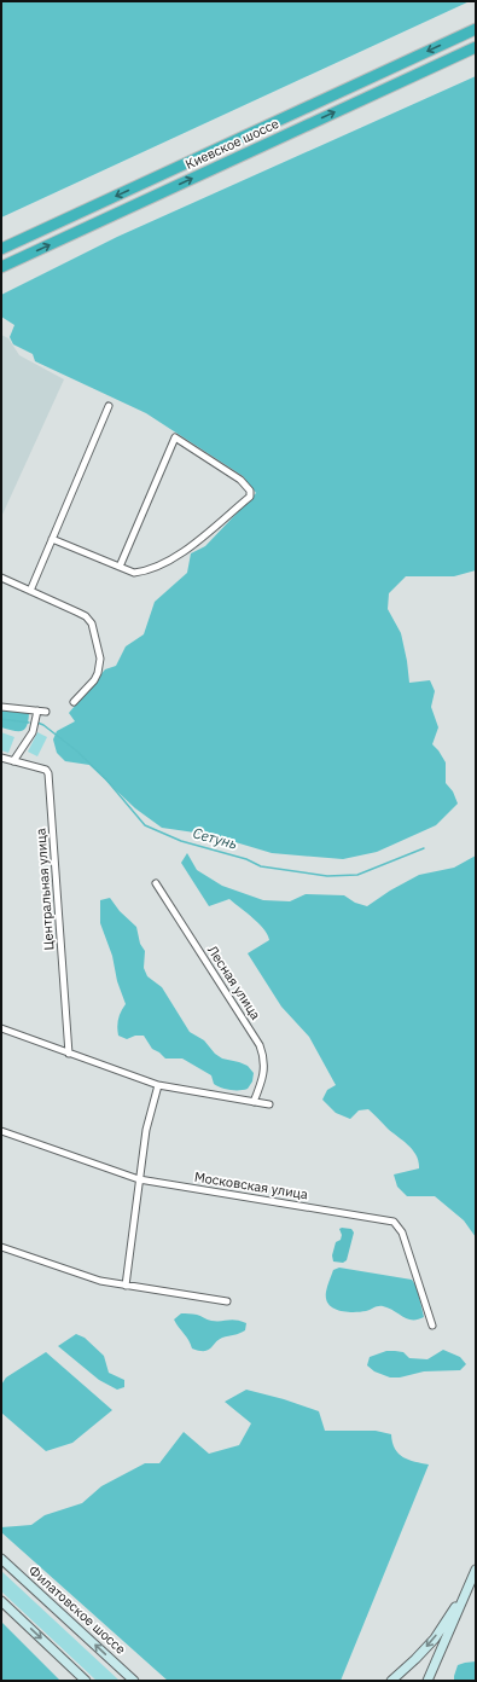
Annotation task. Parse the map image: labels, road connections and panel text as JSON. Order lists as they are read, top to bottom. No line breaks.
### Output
{"streets":{"highway":["Киевское шоссе"],"main road":["Филатовское шоссе"],"street":["Центральная улица","Лесная улица","Московская улица"]},"water":["Сетунь"]}
